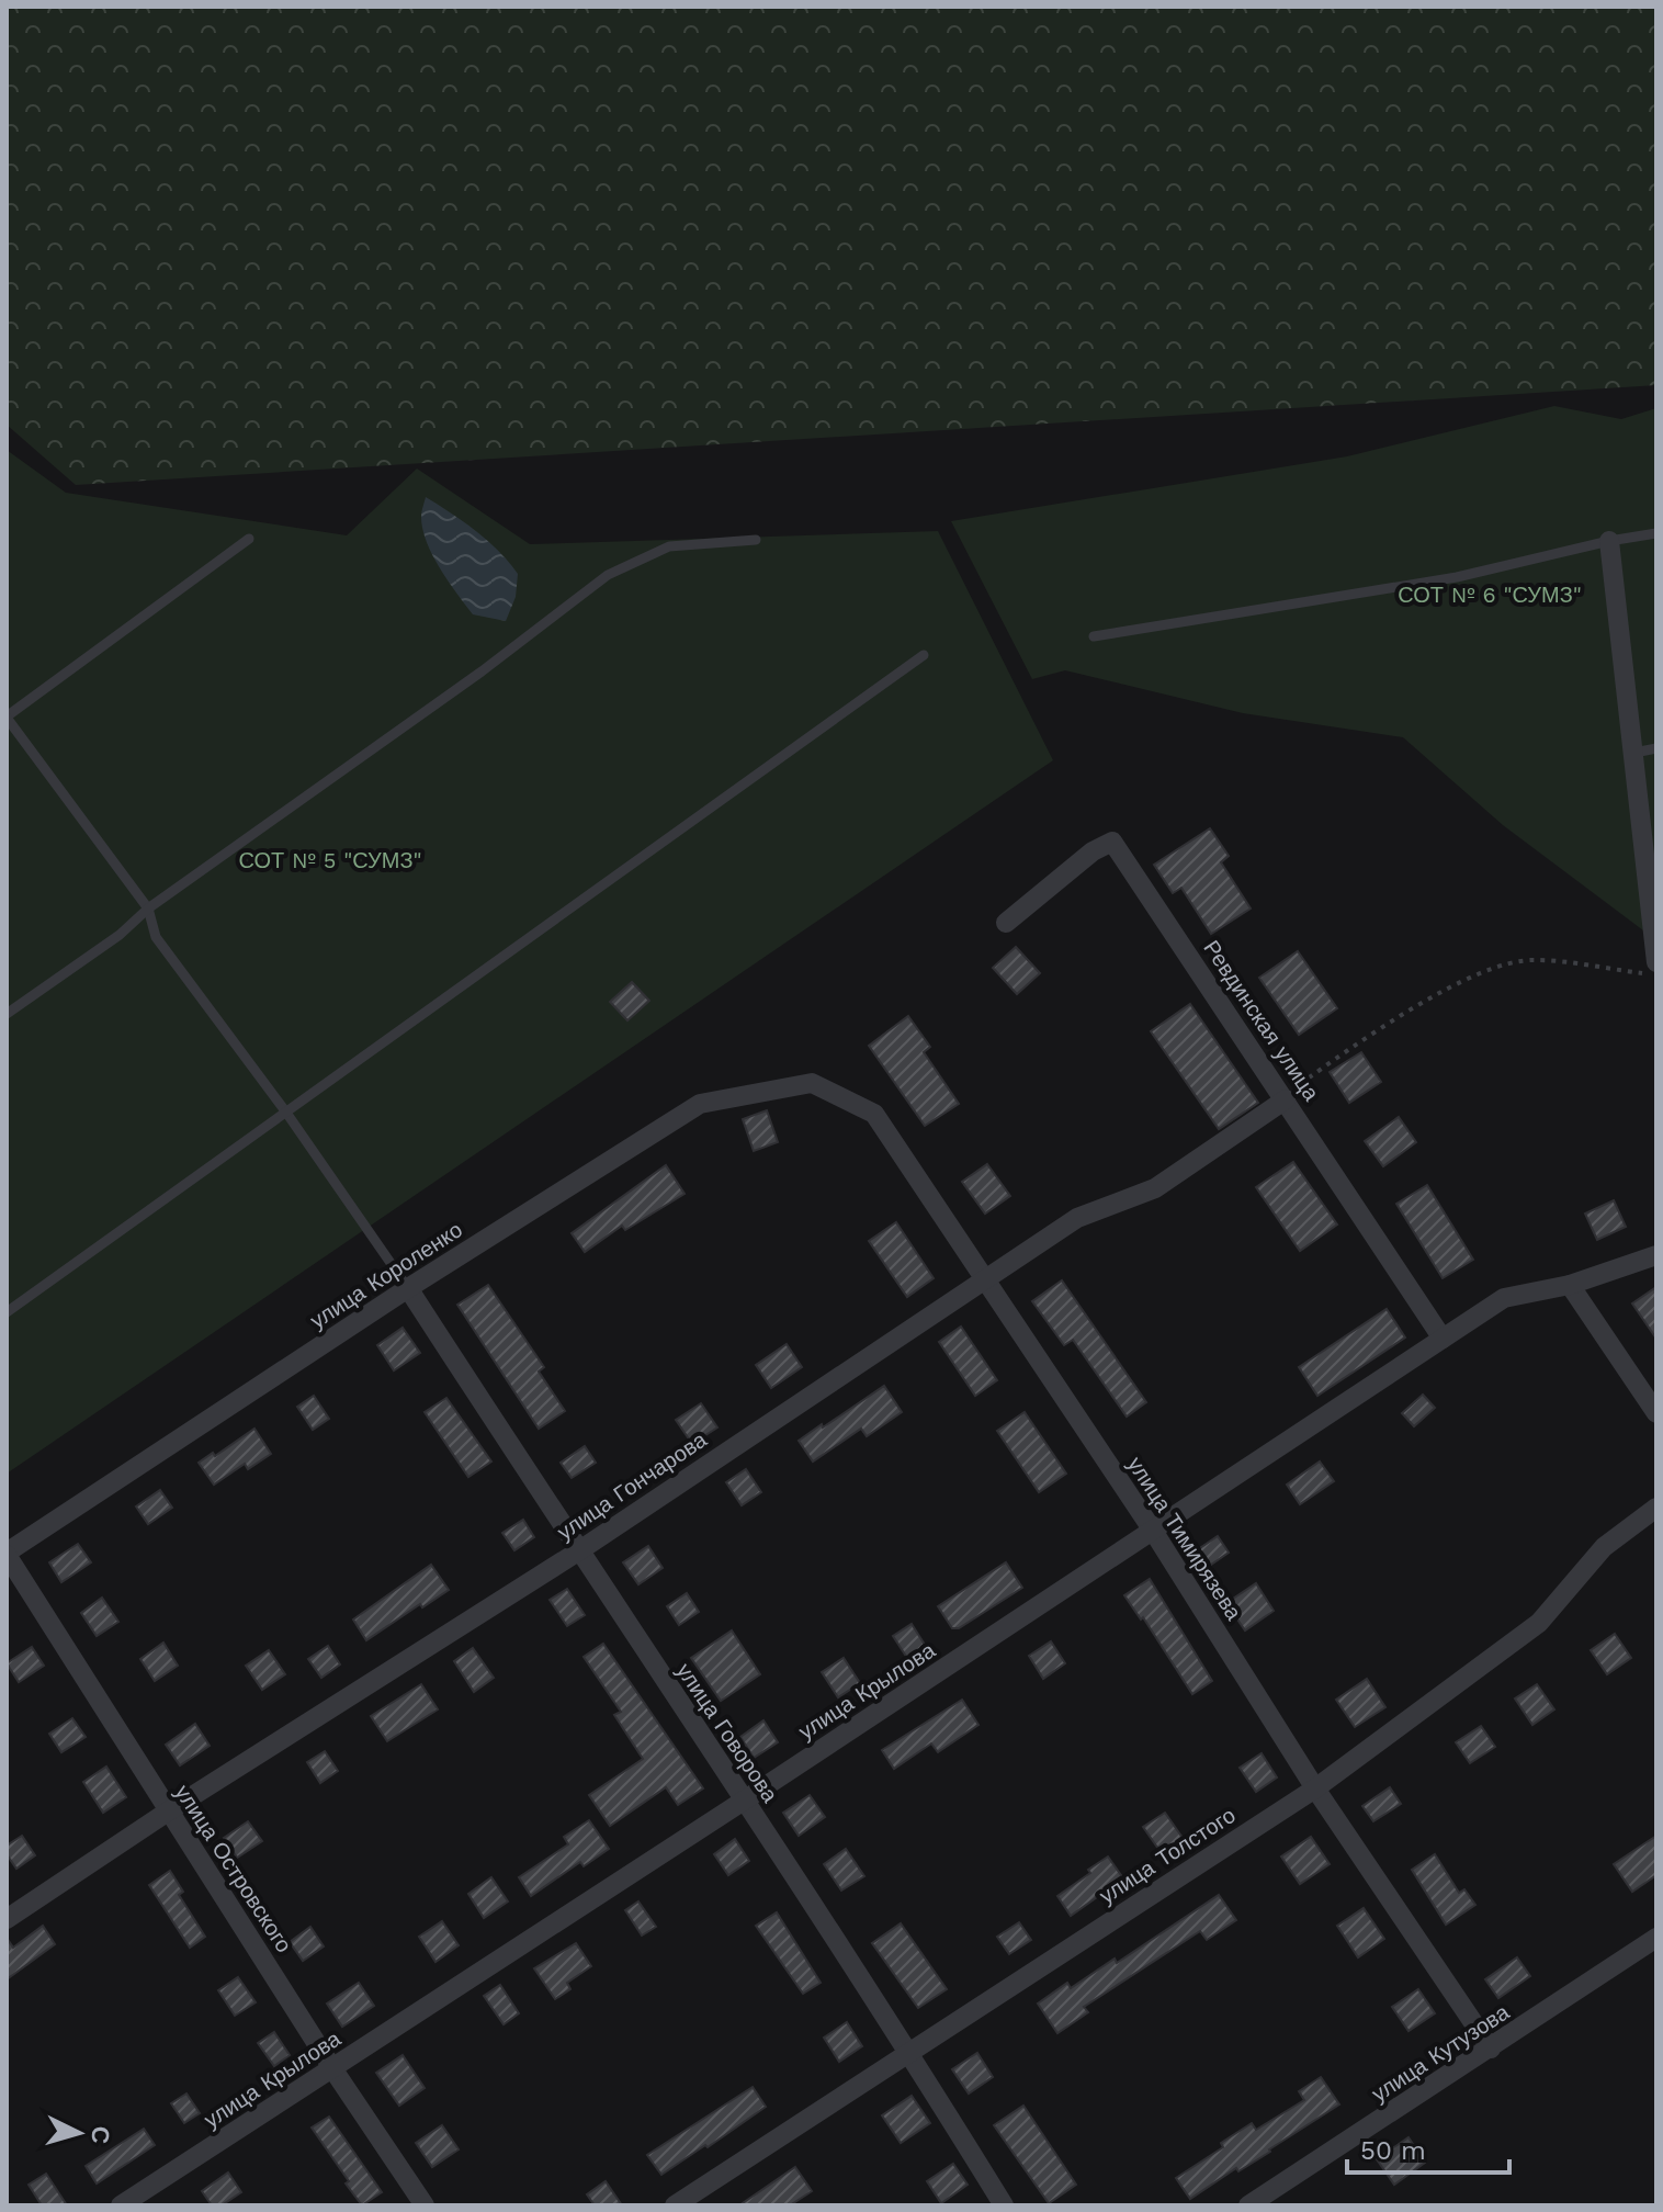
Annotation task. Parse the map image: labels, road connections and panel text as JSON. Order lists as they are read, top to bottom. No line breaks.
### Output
{"streets":{"street":["Ревдинская улица","улица Короленко","улица Гончарова","улица Тимирязева","улица Крылова","улица Говорова","улица Толстого","улица Островского","улица Кутузова"]},"crossings":[["Ревдинская улица","улица Гончарова"],["Ревдинская улица","улица Крылова"],["улица Короленко","улица Тимирязева"],["улица Короленко","улица Говорова"],["улица Короленко","улица Островского"],["улица Гончарова","улица Тимирязева"],["улица Гончарова","улица Говорова"],["улица Гончарова","улица Островского"],["улица Тимирязева","улица Крылова"],["улица Тимирязева","улица Толстого"],["улица Тимирязева","улица Кутузова"],["улица Крылова","улица Говорова"],["улица Крылова","улица Островского"],["улица Говорова","улица Толстого"]],"parks":["СОТ № 6 \"СУМЗ\"","СОТ № 5 \"СУМЗ\""],"scale_bar":"50 m","north":"right"}
